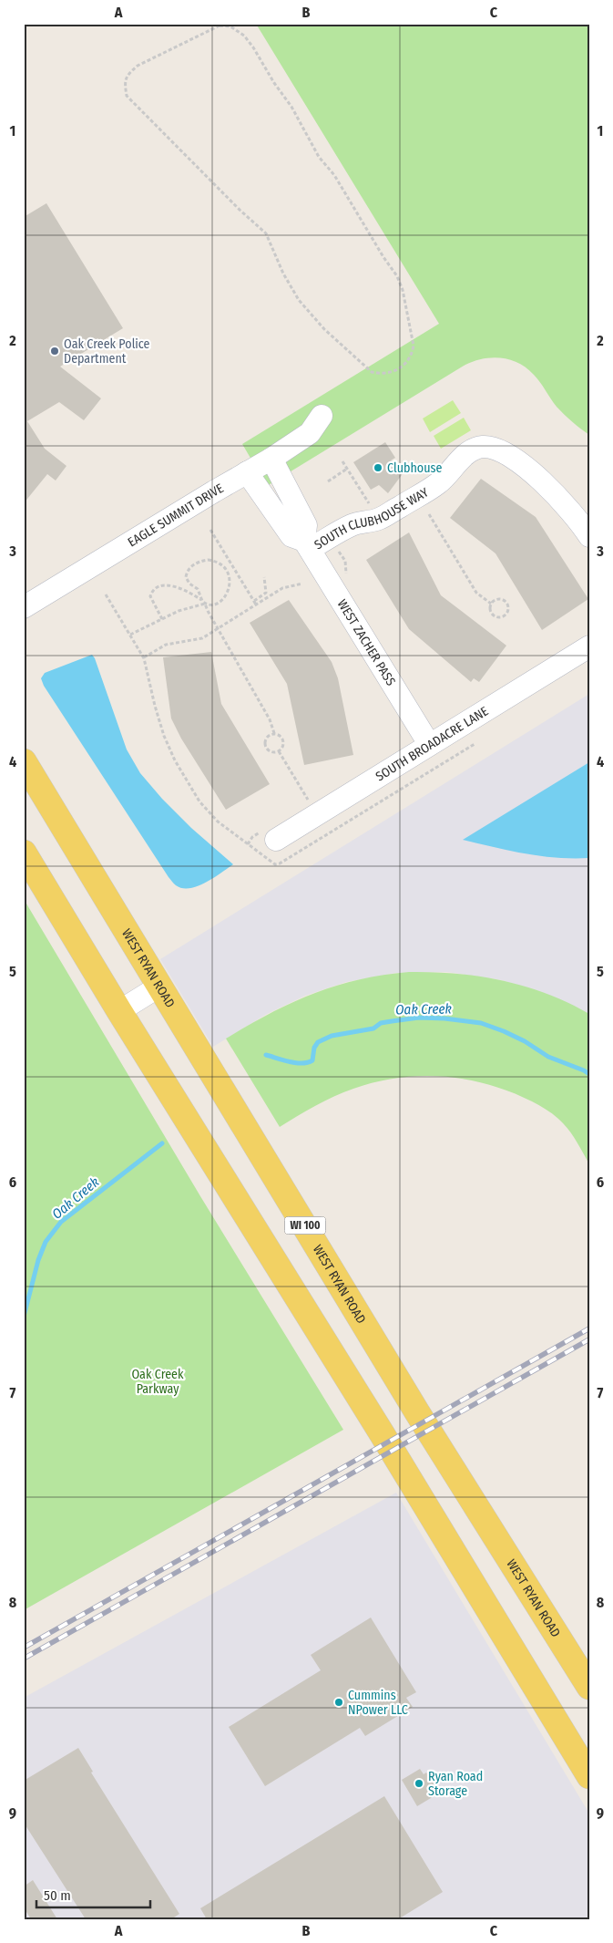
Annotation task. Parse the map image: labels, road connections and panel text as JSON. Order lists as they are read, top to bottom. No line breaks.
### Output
{"streets":{"main road":["WEST RYAN ROAD","WI 100"],"street":["EAGLE SUMMIT DRIVE","SOUTH CLUBHOUSE WAY","WEST ZACHER PASS","SOUTH BROADACRE LANE"]},"crossings":[["EAGLE SUMMIT DRIVE","WEST ZACHER PASS"],["SOUTH CLUBHOUSE WAY","WEST ZACHER PASS"],["WEST ZACHER PASS","SOUTH BROADACRE LANE"]],"water":["Oak Creek"],"parks":["Oak Creek Parkway"],"places":["Oak Creek Police Department","Clubhouse","Cummins NPower LLC","Ryan Road Storage"],"scale_bar":"50 m","grid":{"columns":["A","B","C"],"rows":["1","2","3","4","5","6","7","8","9"]}}
